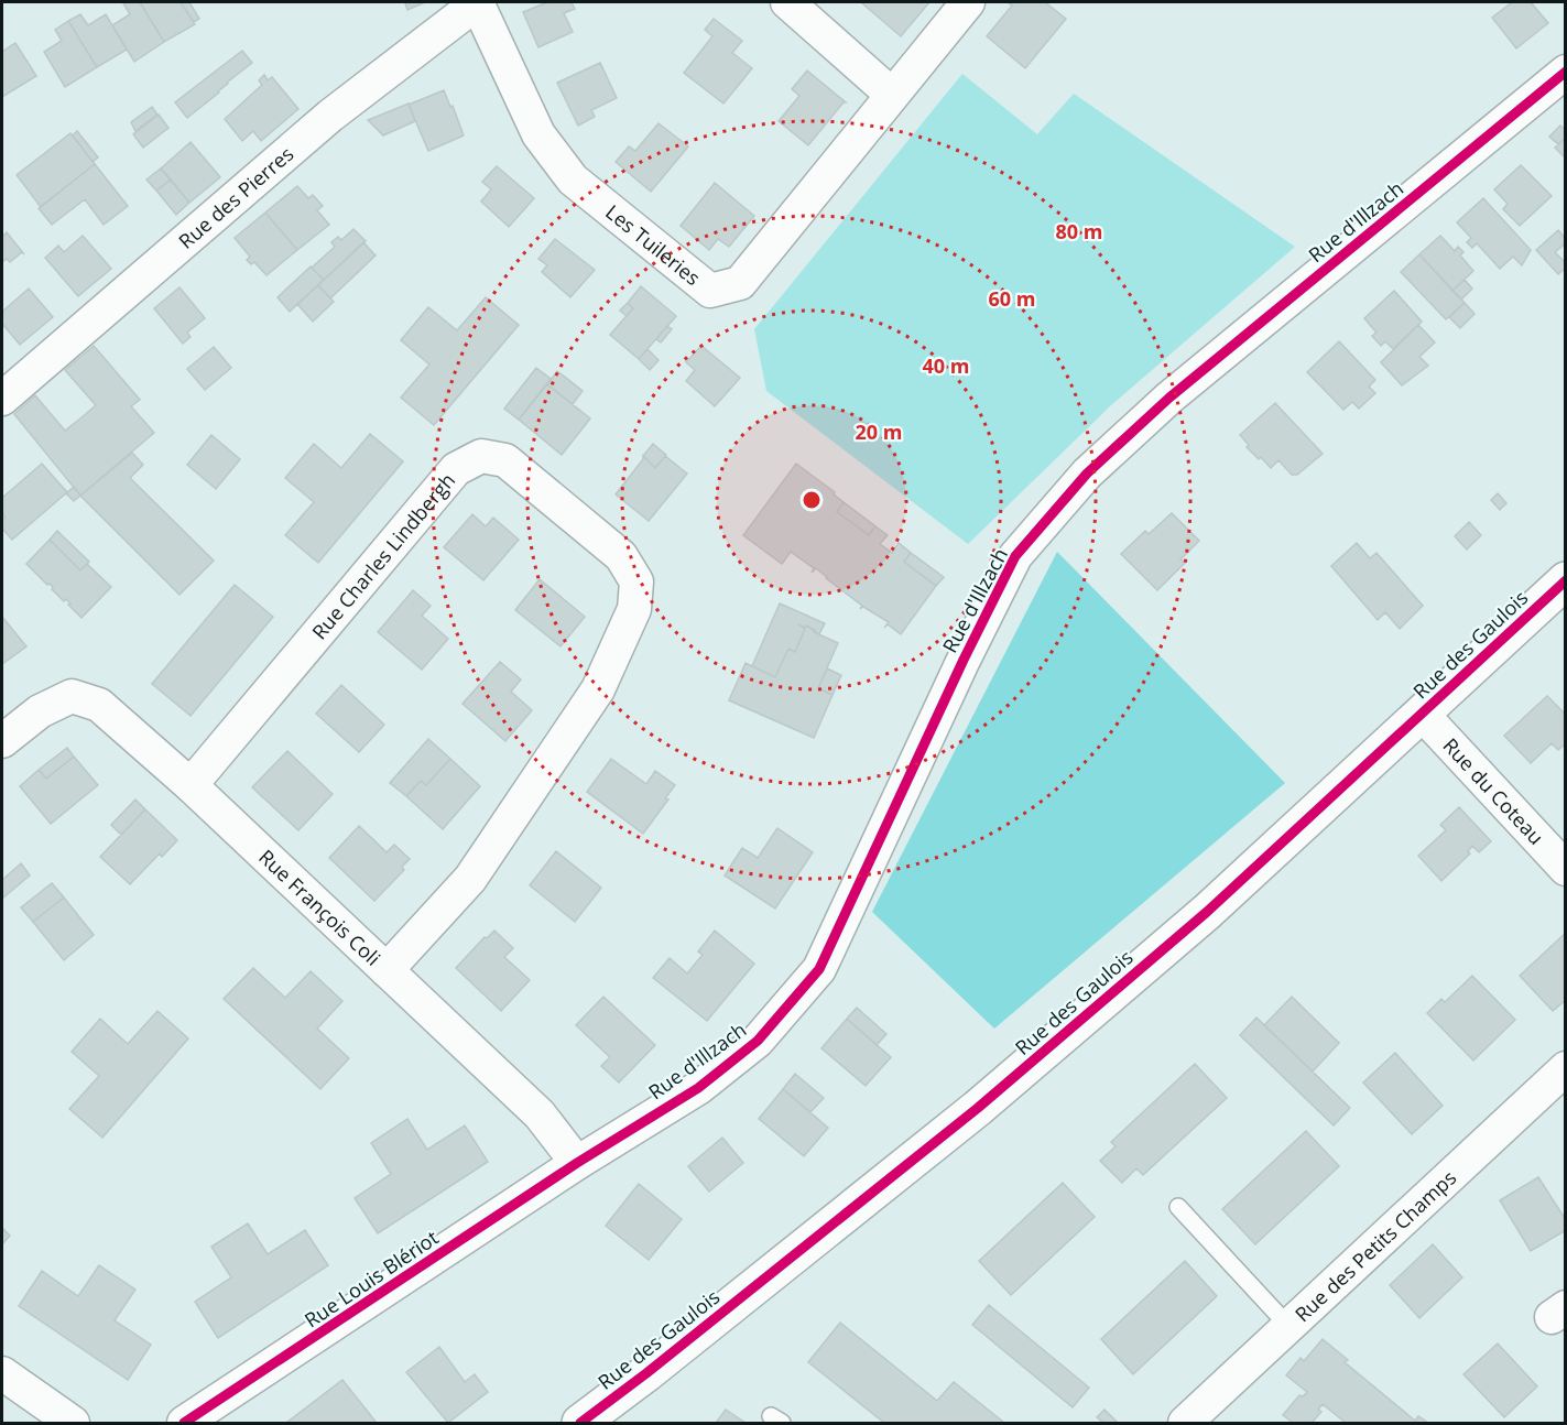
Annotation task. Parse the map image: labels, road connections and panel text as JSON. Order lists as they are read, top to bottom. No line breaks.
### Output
{"streets":{"main road":["Rue des Gaulois"],"street":["Rue des Pierres","Rue d'Illzach","Les Tuileries","Rue Charles Lindbergh","Rue du Coteau","Rue François Coli","Rue des Petits Champs","Rue Louis Blériot"]},"crossings":[["Rue des Pierres","Les Tuileries"],["Rue d'Illzach","Rue François Coli"],["Rue d'Illzach","Rue Louis Blériot"],["Rue Charles Lindbergh","Rue François Coli"],["Rue des Gaulois","Rue du Coteau"],["Rue François Coli","Rue Louis Blériot"]],"rings":["80 m","60 m","40 m","20 m"]}
